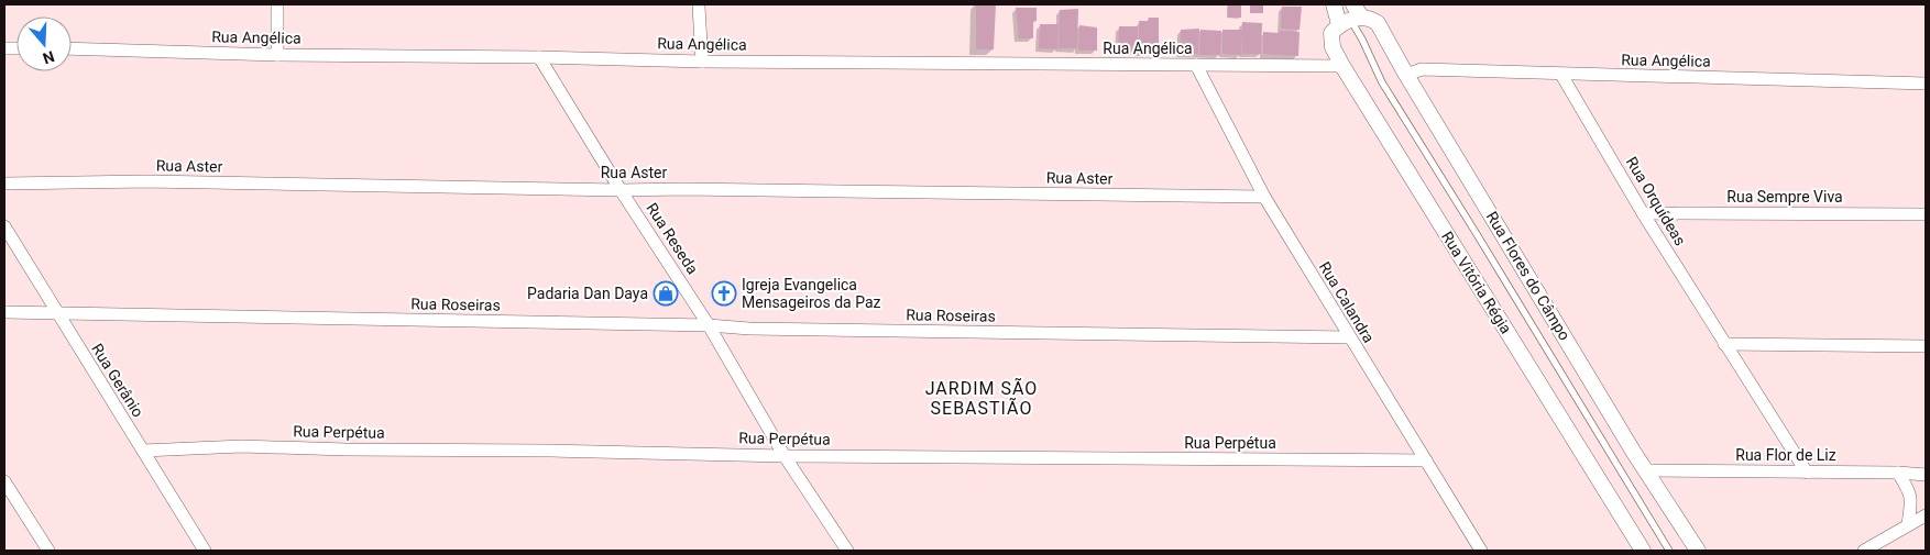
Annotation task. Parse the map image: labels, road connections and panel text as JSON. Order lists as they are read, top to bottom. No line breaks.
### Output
{"streets":{"street":["Rua Angélica","Rua Aster","Rua Sempre Viva","Rua Orquídeas","Rua Reseda","Rua Flores do Câmpo","Rua Vitória Régia","Rua Calandra","Rua Roseiras","Rua Gerânio","Rua Perpétua","Rua Flor de Liz"]},"crossings":[["Rua Angélica","Rua Orquídeas"],["Rua Angélica","Rua Reseda"],["Rua Angélica","Rua Flores do Câmpo"],["Rua Angélica","Rua Vitória Régia"],["Rua Angélica","Rua Calandra"],["Rua Aster","Rua Reseda"],["Rua Aster","Rua Calandra"],["Rua Sempre Viva","Rua Orquídeas"],["Rua Orquídeas","Rua Flor de Liz"],["Rua Reseda","Rua Roseiras"],["Rua Reseda","Rua Perpétua"],["Rua Flores do Câmpo","Rua Vitória Régia"],["Rua Flores do Câmpo","Rua Flor de Liz"],["Rua Calandra","Rua Roseiras"],["Rua Calandra","Rua Perpétua"],["Rua Roseiras","Rua Gerânio"],["Rua Gerânio","Rua Perpétua"]],"districts":["JARDIM SÃO SEBASTIÃO"],"places":{"shop":["Padaria Dan Daya"],"church":["Igreja Evangelica Mensageiros da Paz"]},"north":"bottom"}
